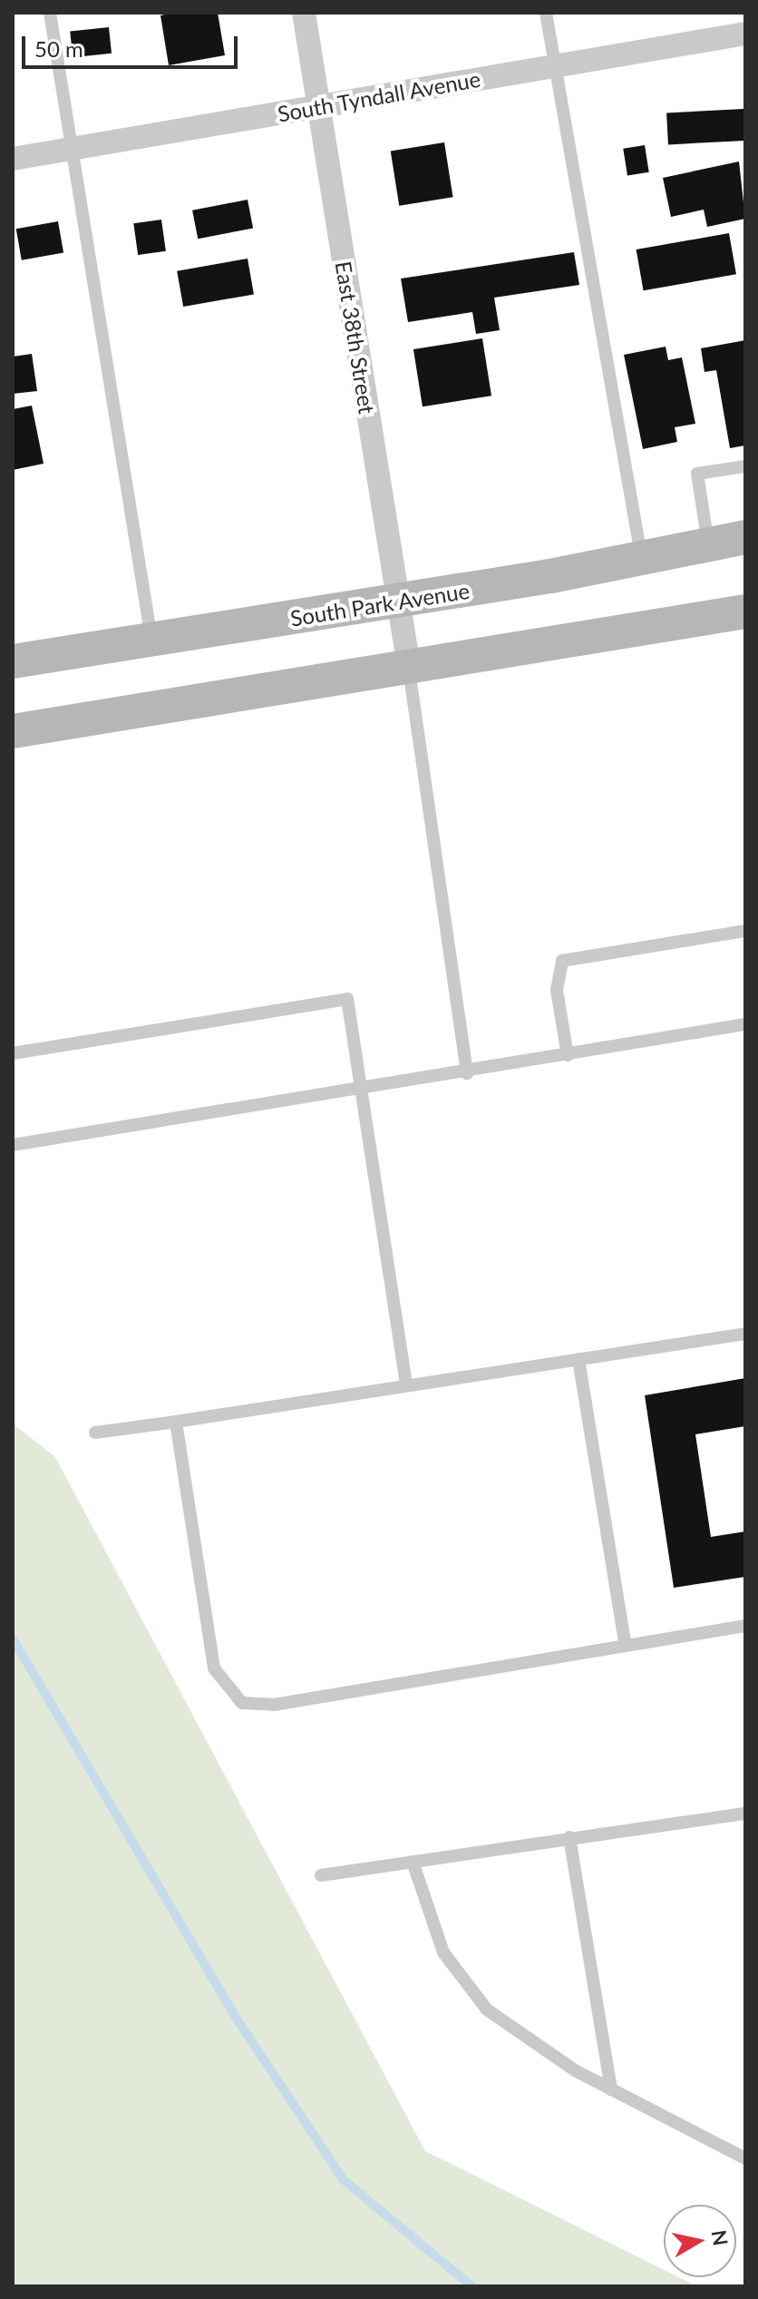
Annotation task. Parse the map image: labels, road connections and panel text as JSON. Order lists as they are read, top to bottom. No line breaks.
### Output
{"streets":{"main road":["South Park Avenue"],"street":["South Tyndall Avenue","East 38th Street"]},"crossings":[["South Tyndall Avenue","East 38th Street"],["East 38th Street","South Park Avenue"]],"scale_bar":"50 m","north":"right"}
